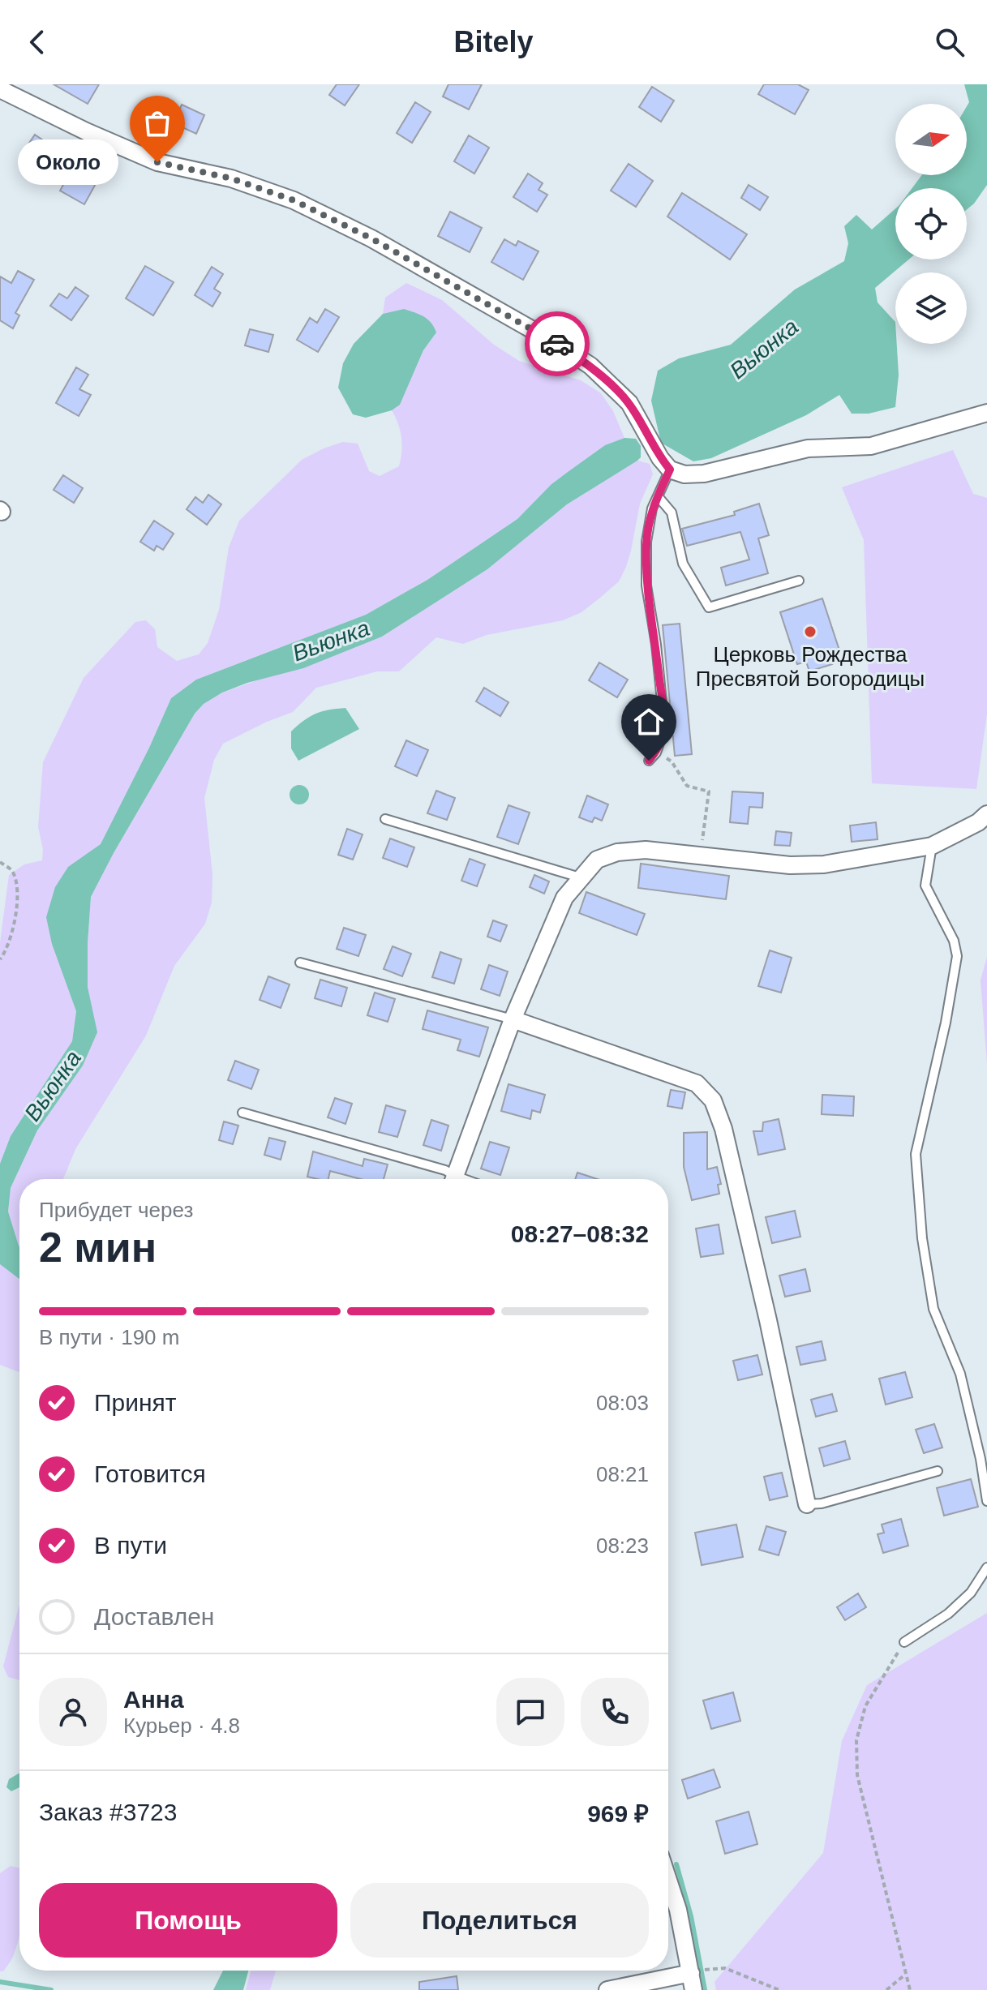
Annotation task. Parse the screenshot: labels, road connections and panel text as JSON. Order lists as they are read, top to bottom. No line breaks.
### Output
{"water":["Вьюнка"],"places":["Около","Церковь Рождества Пресвятой Богородицы"],"north":"right","page":{"header":"Bitely","bubble":"Около","heading":["2 мин","Прибудет через","08:27–08:32"],"panel":["Анна","Курьер · 4.8","Заказ #3723","969 ₽"],"bar":"В пути · 190 m","list":[["Принят","08:03"],["Готовится","08:21"],["В пути","08:23"],"Доставлен"],"buttons":["Помощь","Поделиться"]}}
